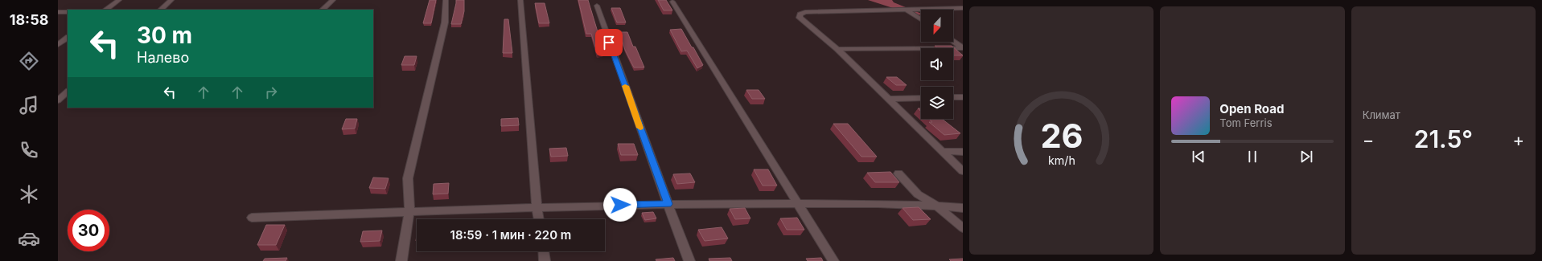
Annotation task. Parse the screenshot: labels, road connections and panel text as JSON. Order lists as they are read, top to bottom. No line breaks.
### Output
{"north":"bottom","page":{"tabs":"18:58","tile":"Климат","turn":["30 m","Налево"],"song":["Open Road","Tom Ferris"],"heat":["−","21.5°","+"],"limit":"30","trip":"18:59 · 1 мин · 220 m","gauge":["26","km/h"]}}
